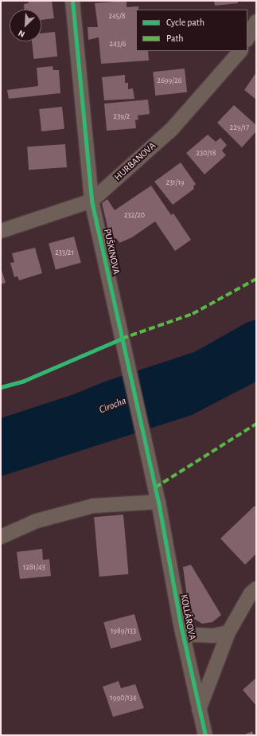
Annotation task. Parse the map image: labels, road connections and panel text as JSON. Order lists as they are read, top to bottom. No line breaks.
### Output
{"streets":{"street":["HURBANOVA","PUŠKINOVA","KOLLÁROVA"]},"crossings":[["HURBANOVA","PUŠKINOVA"],["PUŠKINOVA","KOLLÁROVA"]],"water":["Cirocha"],"house_numbers":["245/8","243/6","2699/26","239/2","229/17","230/18","231/19","232/20","233/21","1281/43","1989/133","1990/134"],"legend":["Cycle path","Path"],"north":"bottom left"}
